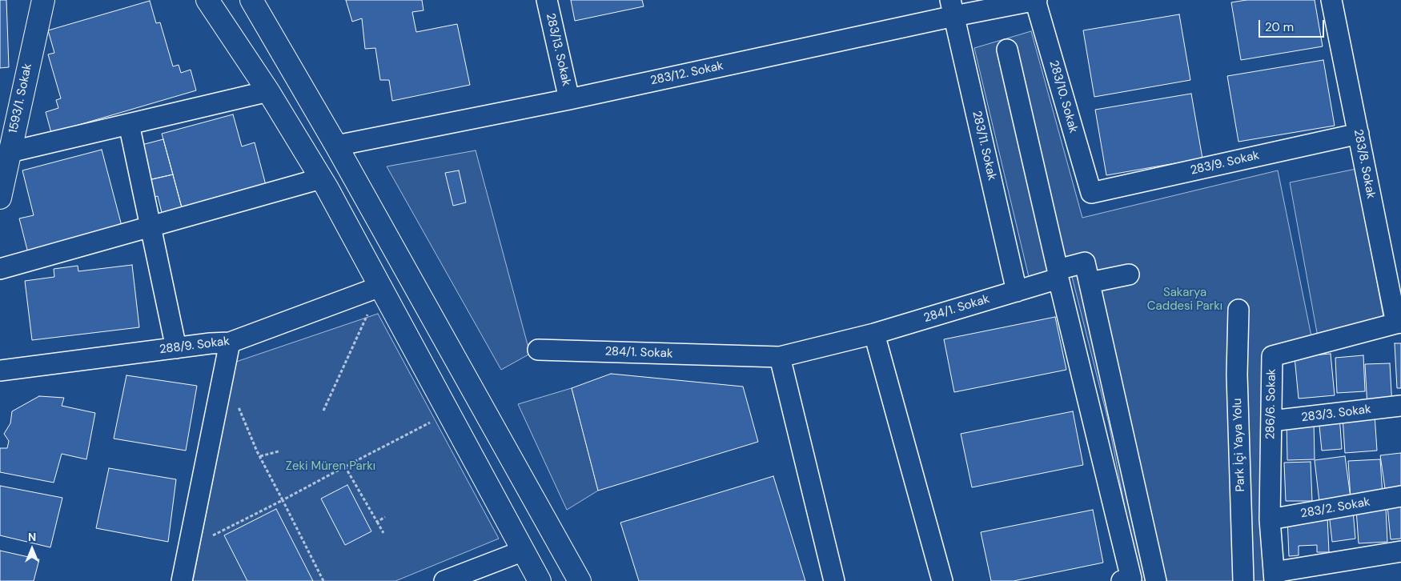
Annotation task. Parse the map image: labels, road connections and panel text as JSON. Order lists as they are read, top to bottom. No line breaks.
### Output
{"streets":{"main road":["1593/1. Sokak"],"street":["283/13. Sokak","283/12. Sokak","283/10. Sokak","283/11. Sokak","283/9. Sokak","283/8. Sokak","284/1. Sokak","288/9. Sokak","286/6. Sokak","283/3. Sokak","Park İçi Yaya Yolu","283/2. Sokak"]},"crossings":[["283/13. Sokak","283/12. Sokak"],["283/12. Sokak","283/10. Sokak"],["283/12. Sokak","283/11. Sokak"],["283/10. Sokak","283/9. Sokak"],["283/11. Sokak","284/1. Sokak"],["283/9. Sokak","283/8. Sokak"],["283/8. Sokak","286/6. Sokak"],["286/6. Sokak","283/3. Sokak"],["286/6. Sokak","283/2. Sokak"]],"parks":["Sakarya Caddesi Parkı","Zeki Müren Parkı"],"scale_bar":"20 m","north":"top"}
